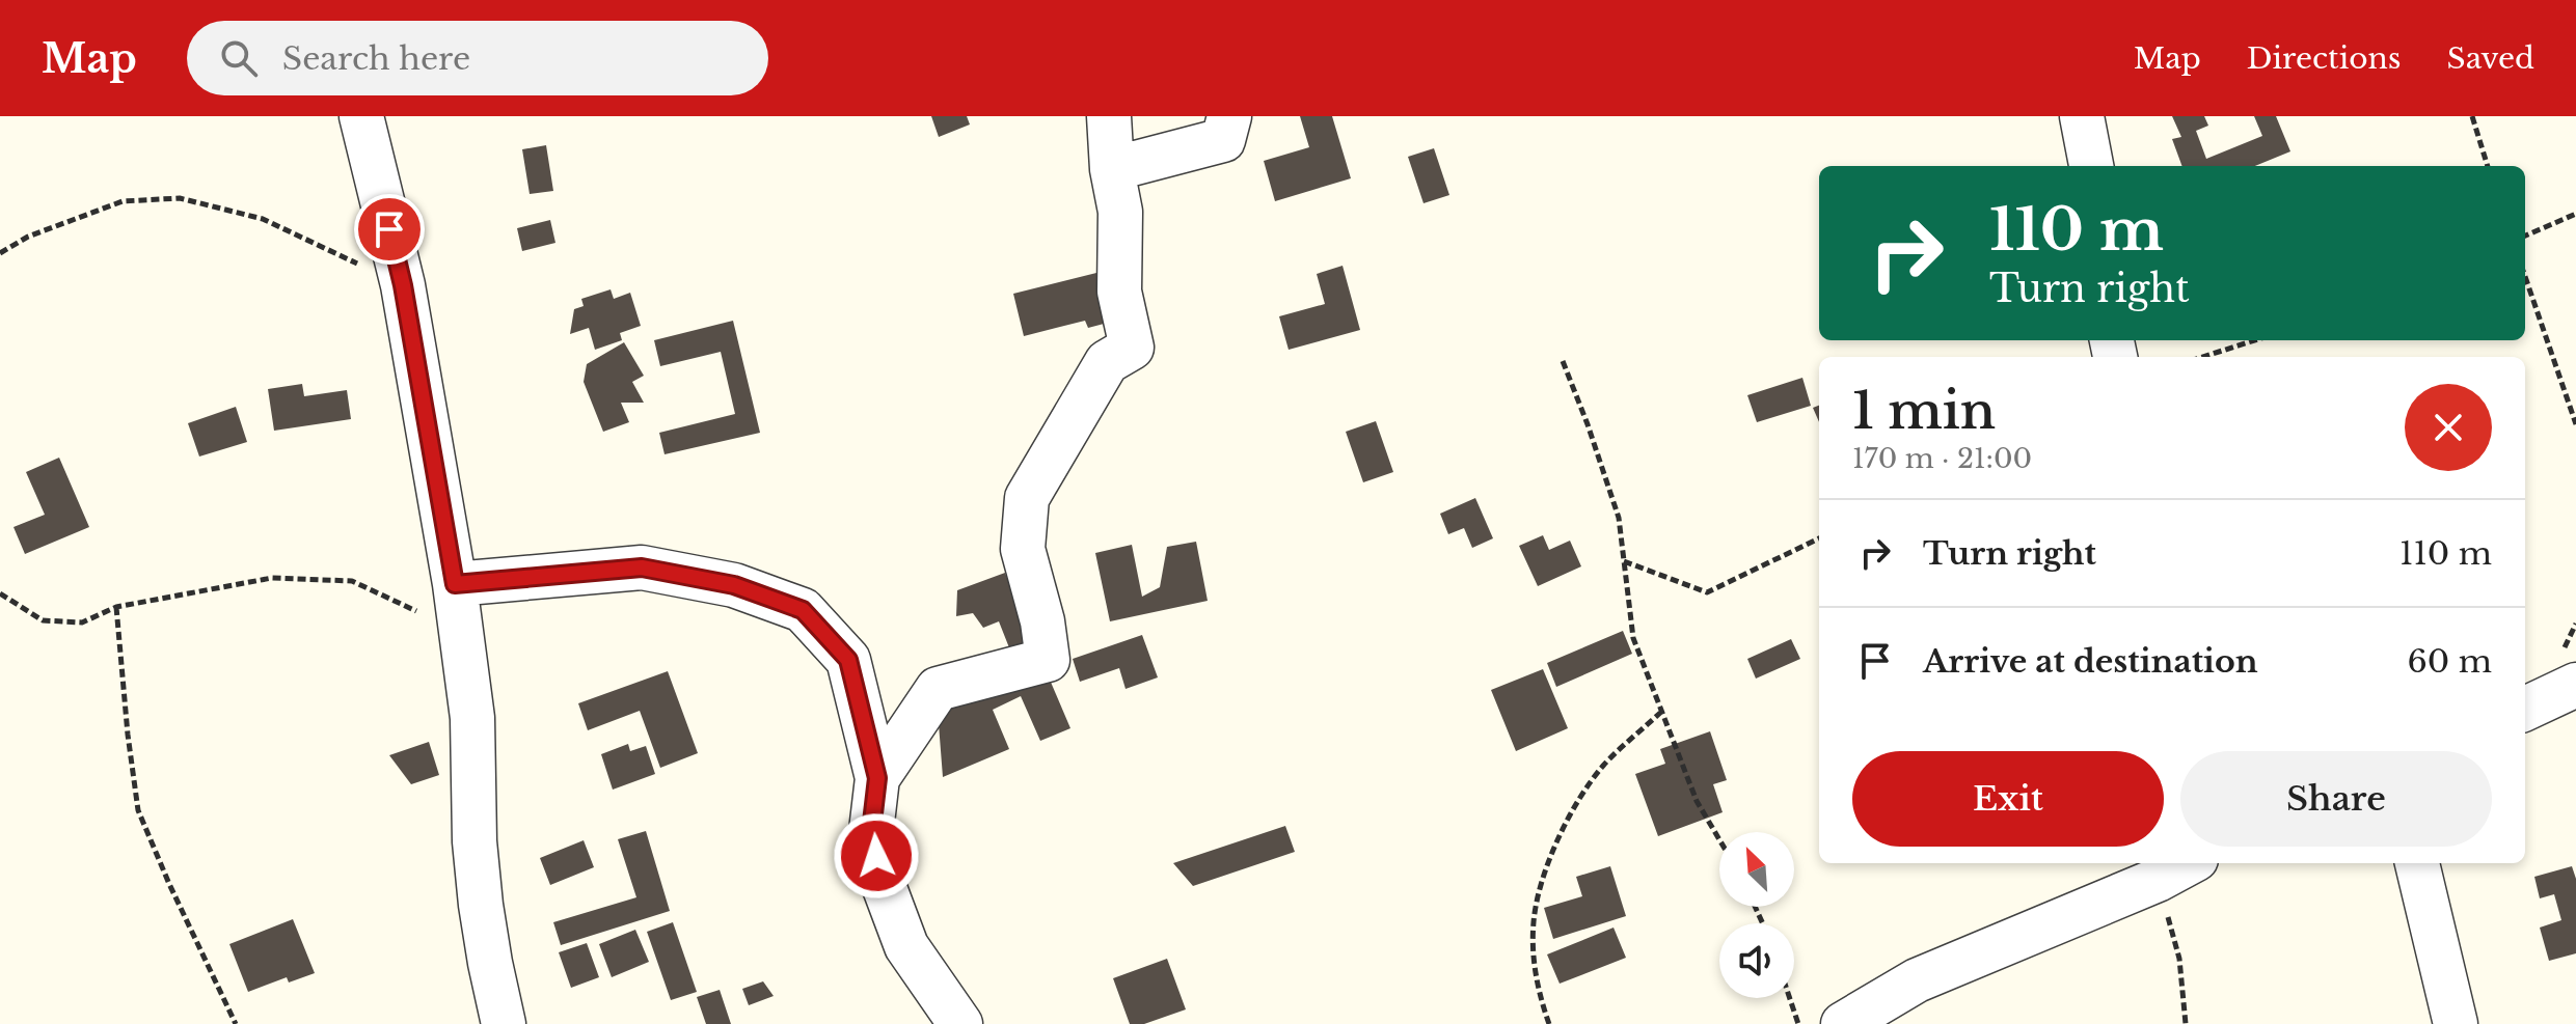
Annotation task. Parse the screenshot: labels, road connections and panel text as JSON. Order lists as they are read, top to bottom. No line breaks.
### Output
{"north":"top left","page":{"header":"Map","search":"Search here","nav":["Map","Directions","Saved"],"turn":["110 m","Turn right"],"heading":["1 min","170 m · 21:00"],"list":[{"name":"Turn right","value":"110 m"},{"name":"Arrive at destination","value":"60 m"}],"buttons":["Exit","Share"]}}
